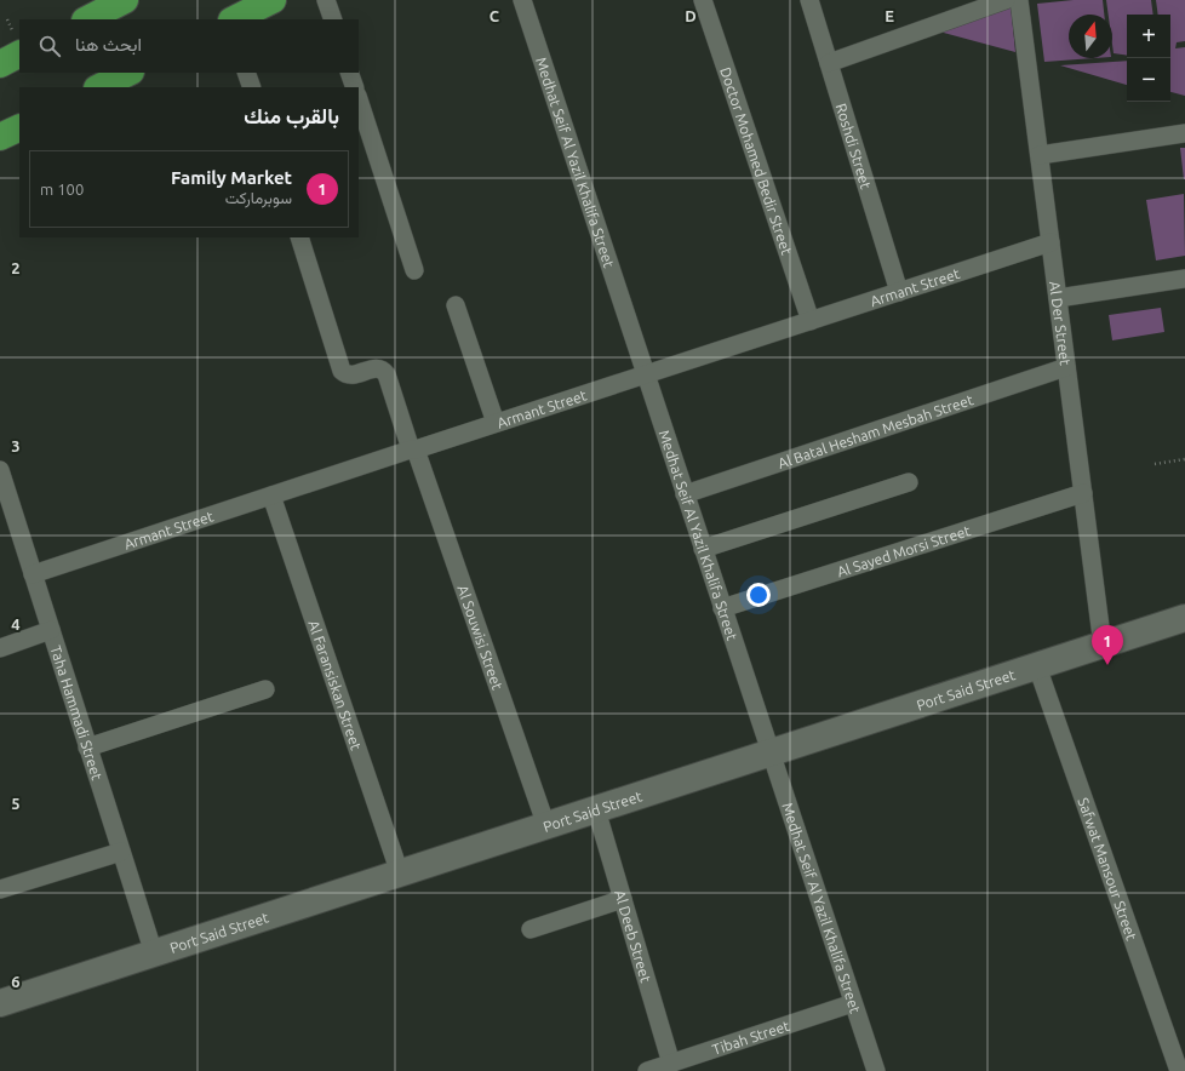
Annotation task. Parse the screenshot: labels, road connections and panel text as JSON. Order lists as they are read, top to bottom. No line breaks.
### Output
{"streets":{"main road":["Port Said Street"],"street":["Roshdi Street","Doctor Mohamed Bedir Street","Medhat Seif Al Yazil Khalifa Street","Armant Street","Al Der Street","Al Batal Hesham Mesbah Street","Al Sayed Morsi Street","Al Souwisi Street","Al Faransiskan Street","Taha Hammadi Street","Safwat Mansour Street","Al Deeb Street","Tibah Street"]},"crossings":[["Roshdi Street","Armant Street"],["Doctor Mohamed Bedir Street","Armant Street"],["Medhat Seif Al Yazil Khalifa Street","Armant Street"],["Medhat Seif Al Yazil Khalifa Street","Al Batal Hesham Mesbah Street"],["Medhat Seif Al Yazil Khalifa Street","Al Sayed Morsi Street"],["Medhat Seif Al Yazil Khalifa Street","Port Said Street"],["Medhat Seif Al Yazil Khalifa Street","Tibah Street"],["Armant Street","Al Der Street"],["Armant Street","Al Souwisi Street"],["Armant Street","Al Faransiskan Street"],["Armant Street","Taha Hammadi Street"],["Al Der Street","Al Batal Hesham Mesbah Street"],["Al Der Street","Al Sayed Morsi Street"],["Al Der Street","Port Said Street"],["Al Souwisi Street","Port Said Street"],["Al Faransiskan Street","Port Said Street"],["Port Said Street","Taha Hammadi Street"],["Port Said Street","Safwat Mansour Street"],["Port Said Street","Al Deeb Street"],["Al Deeb Street","Tibah Street"]],"north":"top","page":{"map_buttons":["+","−"],"search":"ابحث هنا","heading":"بالقرب منك","list":[{"mark":"1","name":"Family Market","note":"سوبرماركت","value":"100 m"}],"pins":"1"},"grid":{"columns":["C","D","E"],"rows":["2","3","4","5","6"]}}
